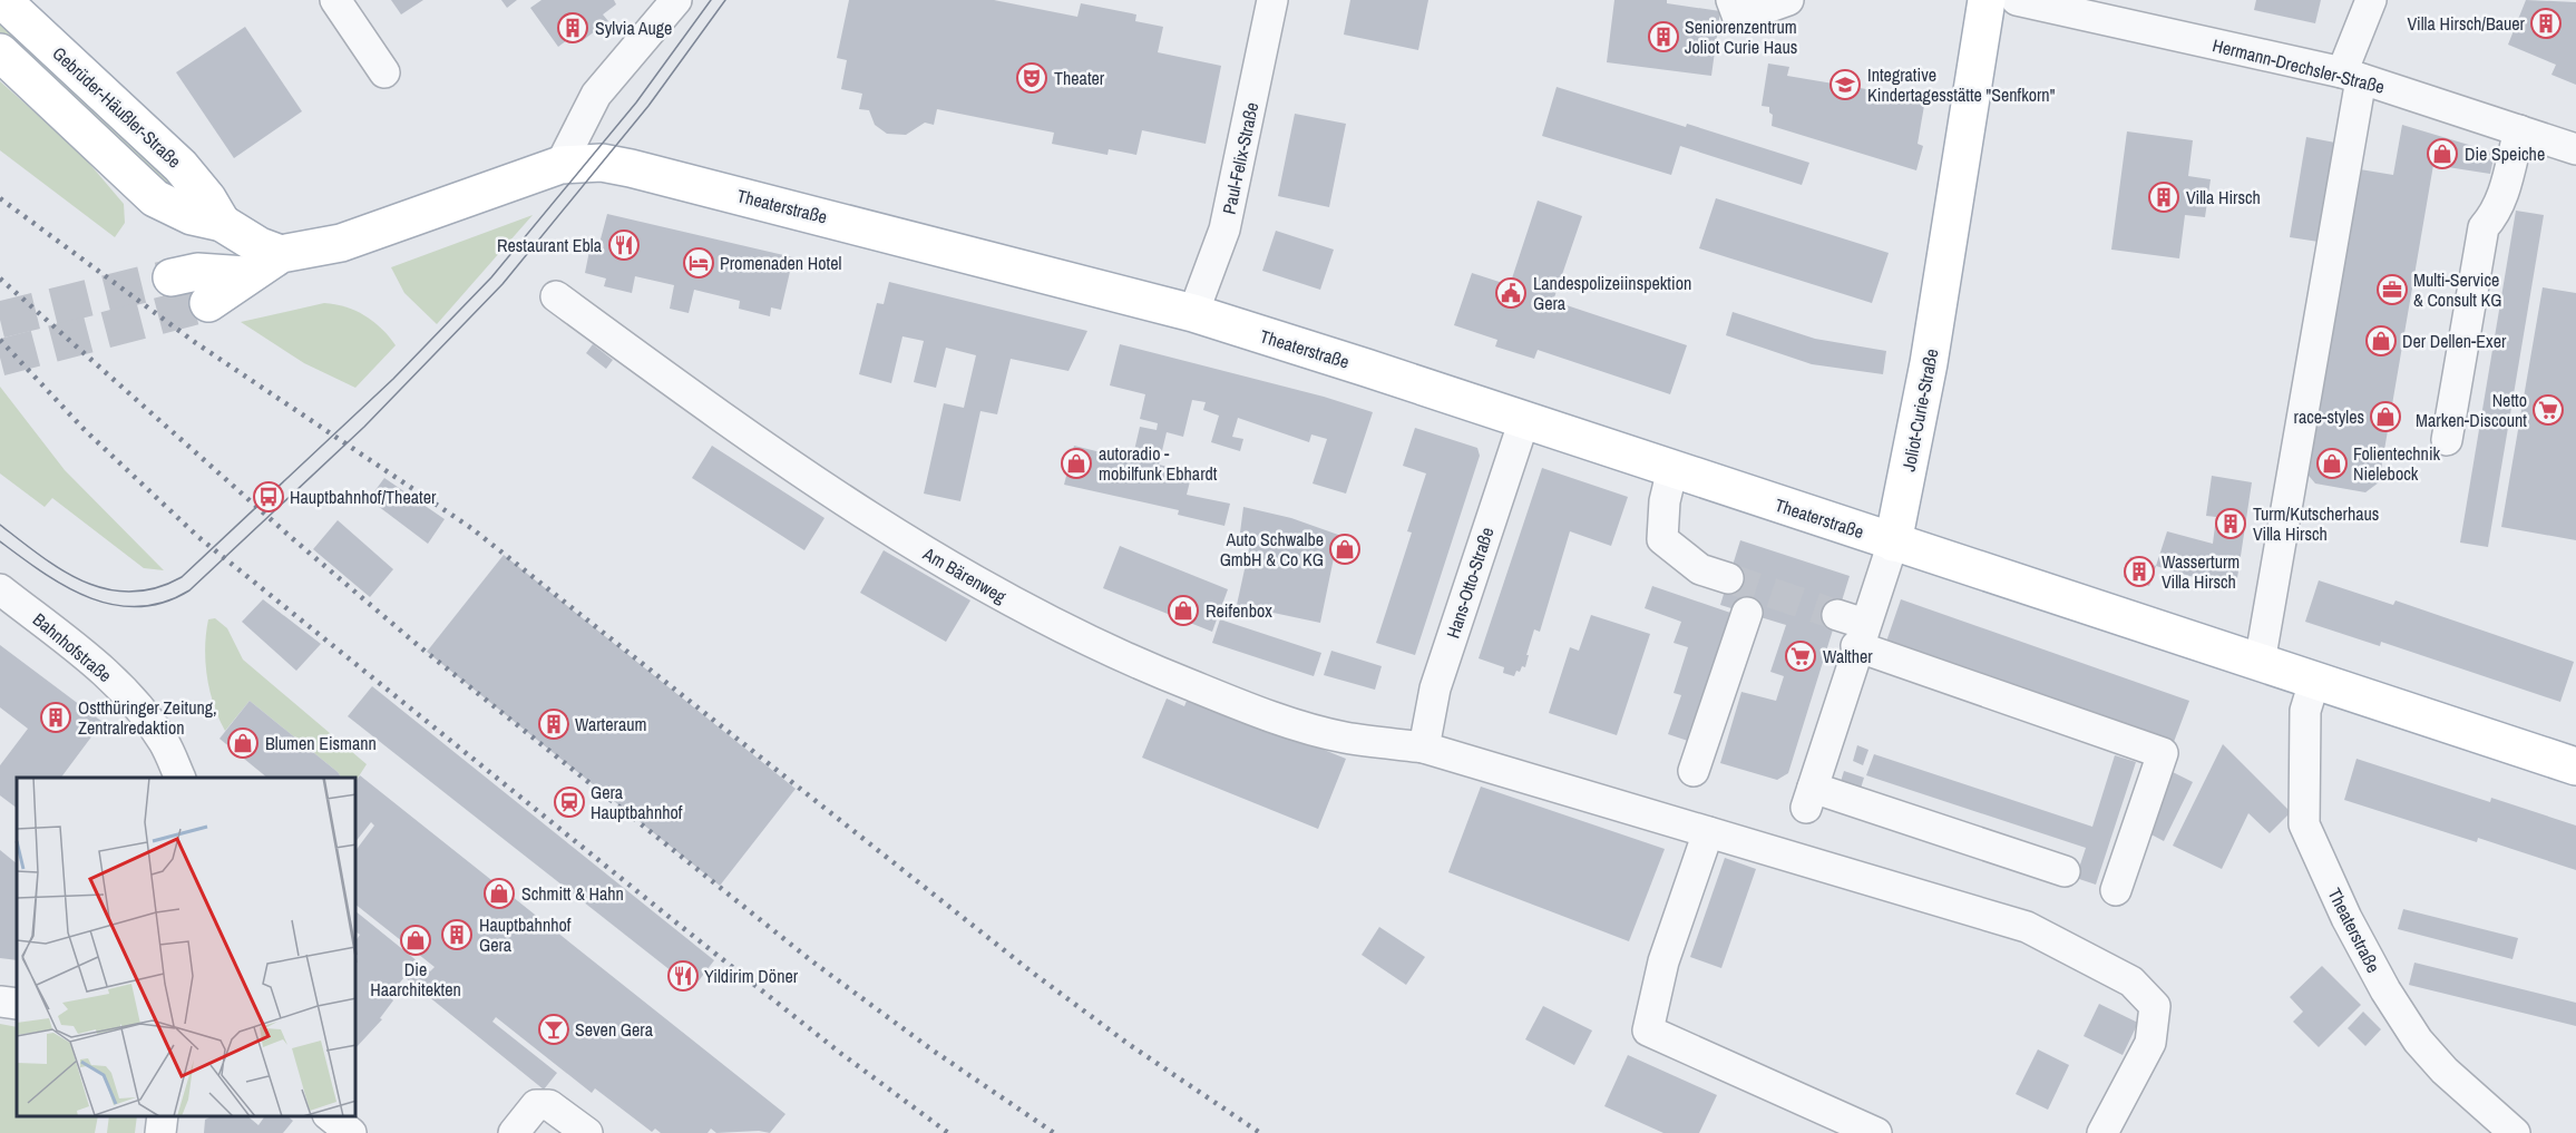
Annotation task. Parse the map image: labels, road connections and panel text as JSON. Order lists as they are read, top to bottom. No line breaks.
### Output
{"streets":{"main road":["Gebrüder-Häußler-Straße","Theaterstraße","Joliot-Curie-Straße"],"street":["Hermann-Drechsler-Straße","Paul-Felix-Straße","Am Bärenweg","Hans-Otto-Straße","Bahnhofstraße"]},"crossings":[["Gebrüder-Häußler-Straße","Theaterstraße"],["Paul-Felix-Straße","Theaterstraße"],["Theaterstraße","Joliot-Curie-Straße"],["Theaterstraße","Hans-Otto-Straße"],["Am Bärenweg","Hans-Otto-Straße"]],"places":{"building":["Villa Hirsch/Bauer","Sylvia Auge","Seniorenzentrum Joliot Curie Haus","Villa Hirsch","Turm/Kutscherhaus Villa Hirsch","Wasserturm Villa Hirsch","Ostthüringer Zeitung, Zentralredaktion","Warteraum","Hauptbahnhof Gera"],"theatre":["Theater"],"school or university":["Integrative Kindertagesstätte \"Senfkorn\""],"shop":["Die Speiche","Der Dellen-Exer","race-styles","autoradio - mobilfunk Ebhardt","Folientechnik Nielebock","Auto Schwalbe GmbH & Co KG","Reifenbox","Blumen Eismann","Schmitt & Hahn","Die Haarchitekten"],"restaurant":["Restaurant Ebla","Yildirim Döner"],"hotel":["Promenaden Hotel"],"office":["Multi-Service & Consult KG"],"public building":["Landespolizeiinspektion Gera"],"supermarket":["Netto Marken-Discount","Walther"],"bus stop":["Hauptbahnhof/Theater"],"station":["Gera Hauptbahnhof"],"bar":["Seven Gera"]}}
